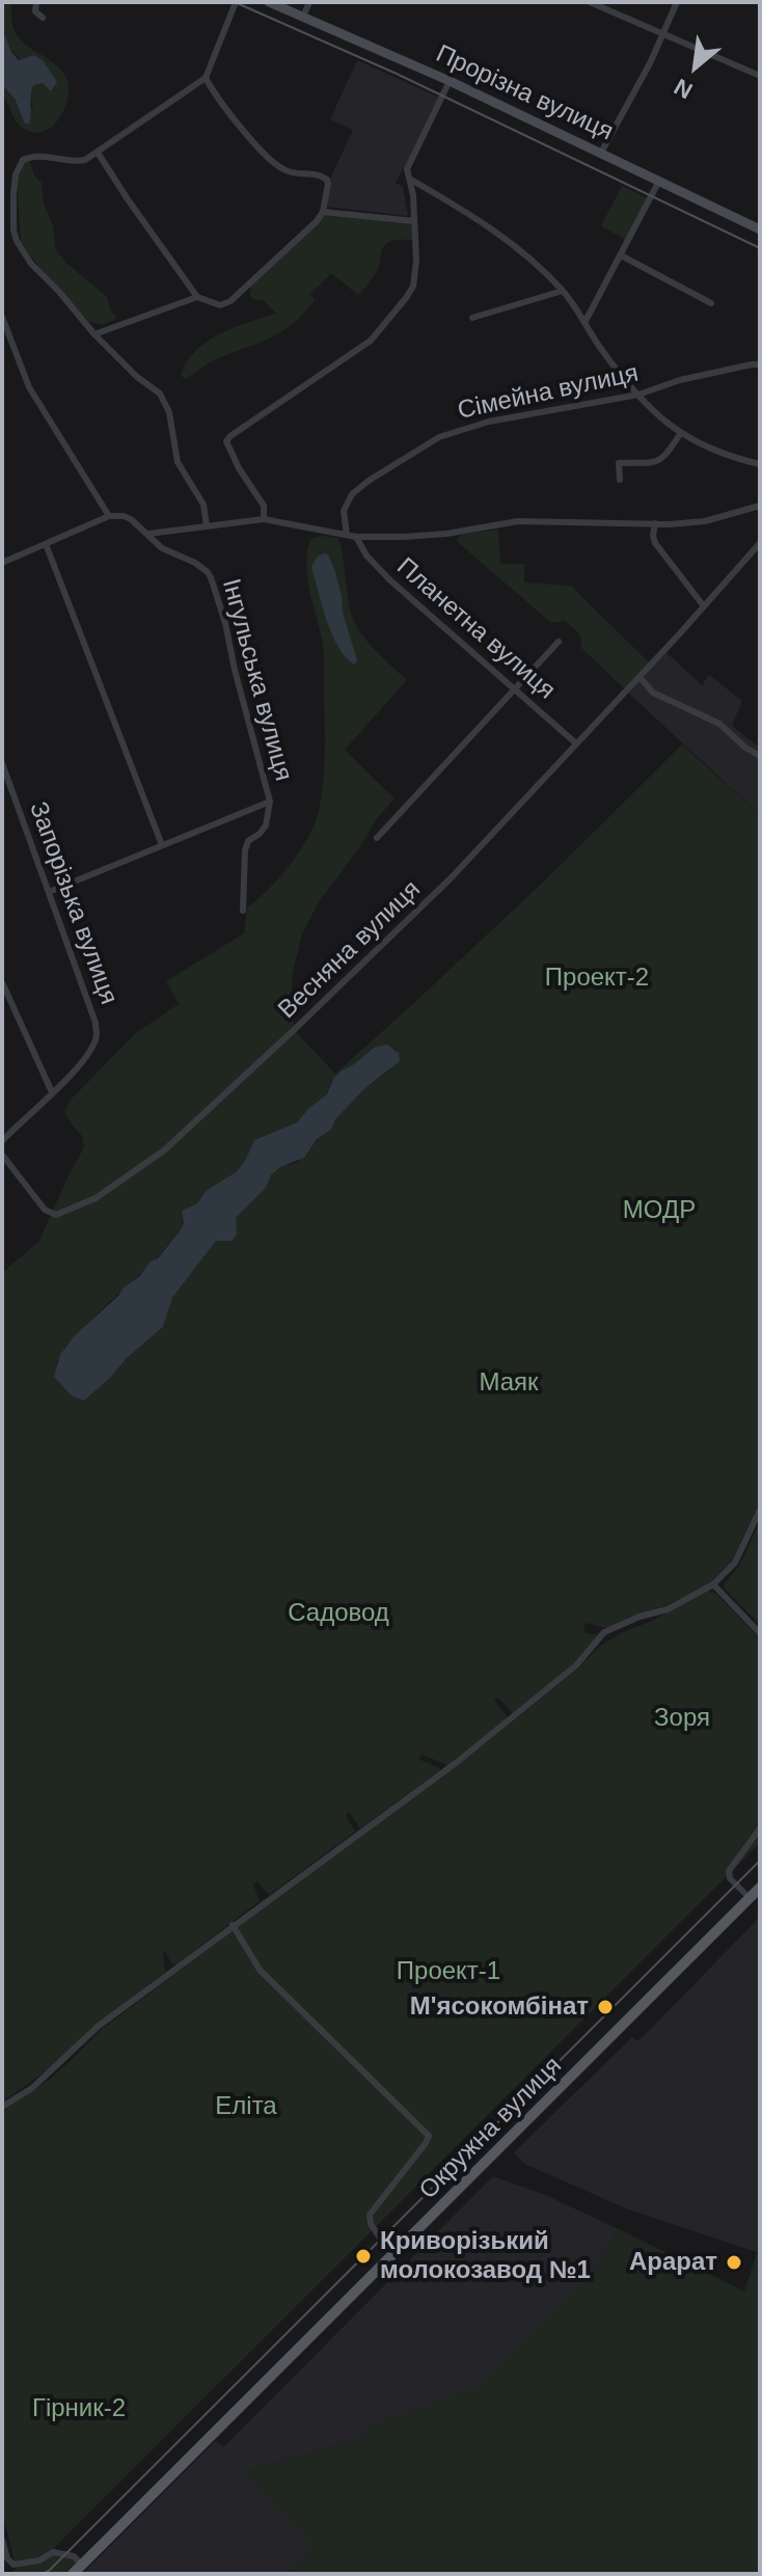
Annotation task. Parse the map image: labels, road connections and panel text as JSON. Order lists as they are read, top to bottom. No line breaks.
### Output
{"streets":{"main road":["Прорізна вулиця","Окружна вулиця"],"street":["Сімейна вулиця","Планетна вулиця","Інгульська вулиця","Запорізька вулиця","Весняна вулиця"]},"crossings":[["Планетна вулиця","Весняна вулиця"]],"parks":["Проект-2","МОДР","Маяк","Садовод","Зоря","Проект-1","Еліта","Гірник-2"],"places":["М'ясокомбінат","Криворізький молокозавод №1","Арарат"],"north":"bottom left"}
